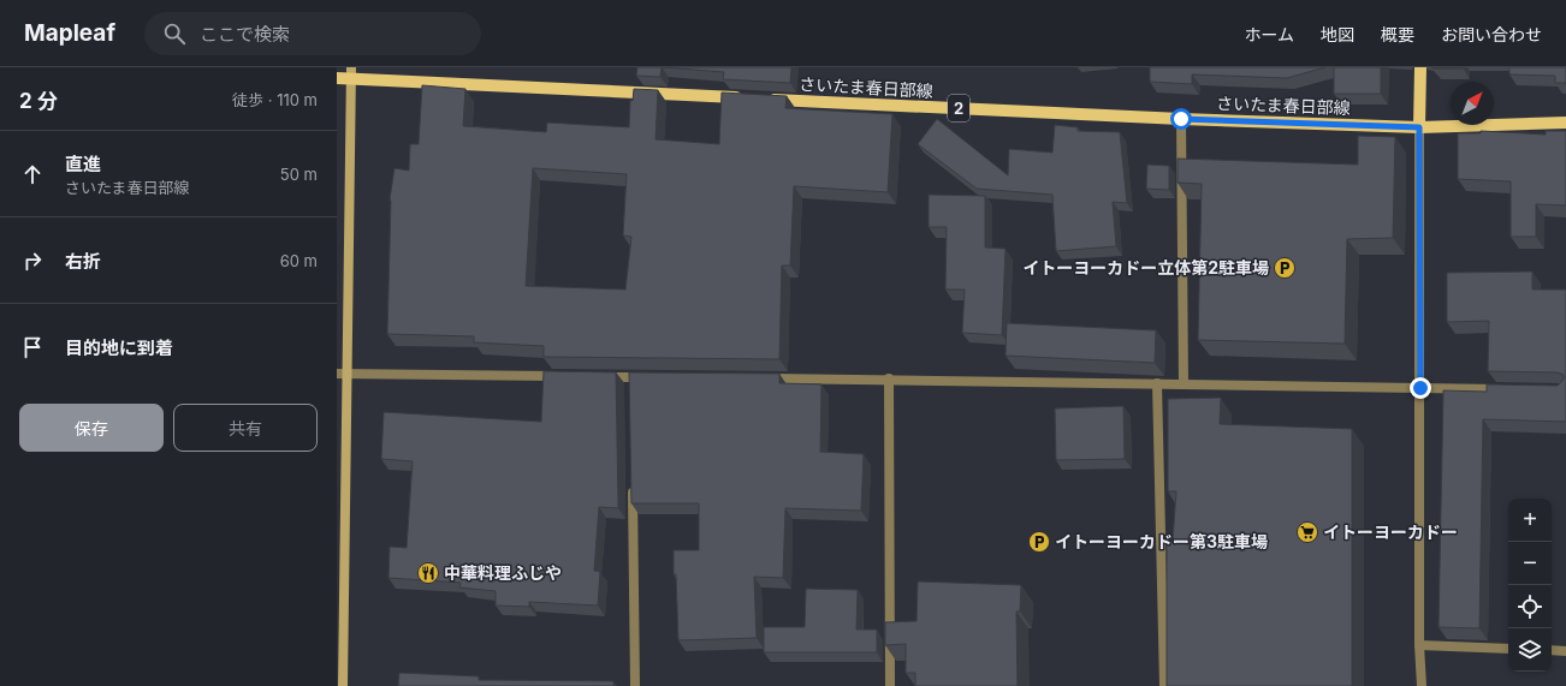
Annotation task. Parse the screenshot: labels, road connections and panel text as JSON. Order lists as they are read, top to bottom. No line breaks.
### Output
{"streets":{"main road":["さいたま春日部線","2"]},"places":{"parking":["イトーヨーカドー立体第2駐車場","イトーヨーカドー第3駐車場"],"supermarket":["イトーヨーカドー"],"restaurant":["中華料理ふじや"]},"north":"top right","page":{"header":"Mapleaf","search":"ここで検索","nav":["ホーム","地図","概要","お問い合わせ"],"heading":["2 分","徒歩 · 110 m"],"list":[["直進","さいたま春日部線","50 m"],["右折","60 m"],"目的地に到着"],"buttons":["保存","共有"],"map_buttons":["+","−"]}}
